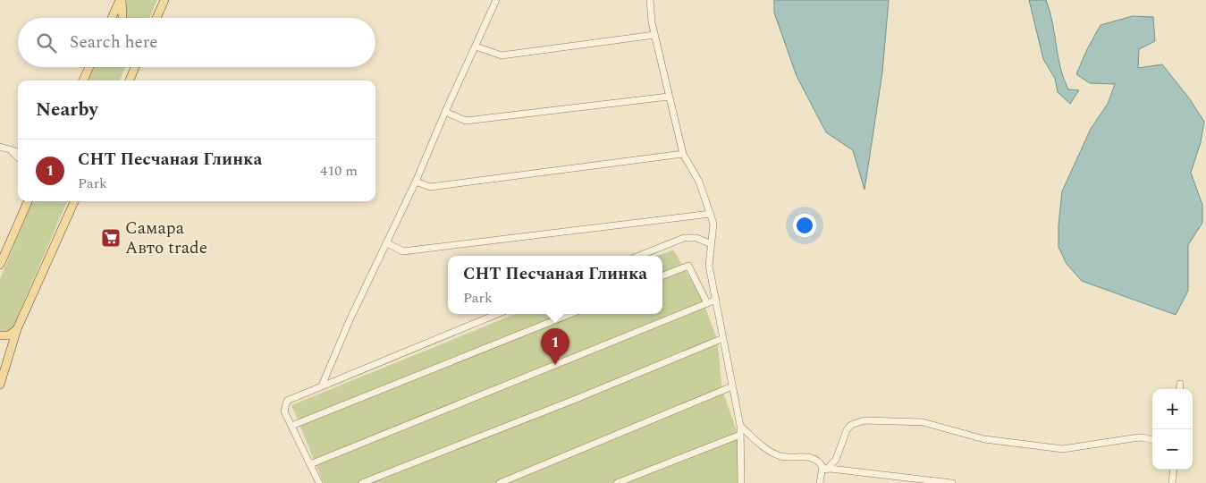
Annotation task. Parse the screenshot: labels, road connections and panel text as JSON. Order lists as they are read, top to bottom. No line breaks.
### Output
{"places":{"supermarket":["Самара Авто trade"]},"page":{"search":"Search here","heading":"Nearby","list":[{"mark":"1","name":"СНТ Песчаная Глинка","note":"Park","value":"410 m"}],"popup":["СНТ Песчаная Глинка","Park"],"pins":"1","map_buttons":["+","−"]}}
